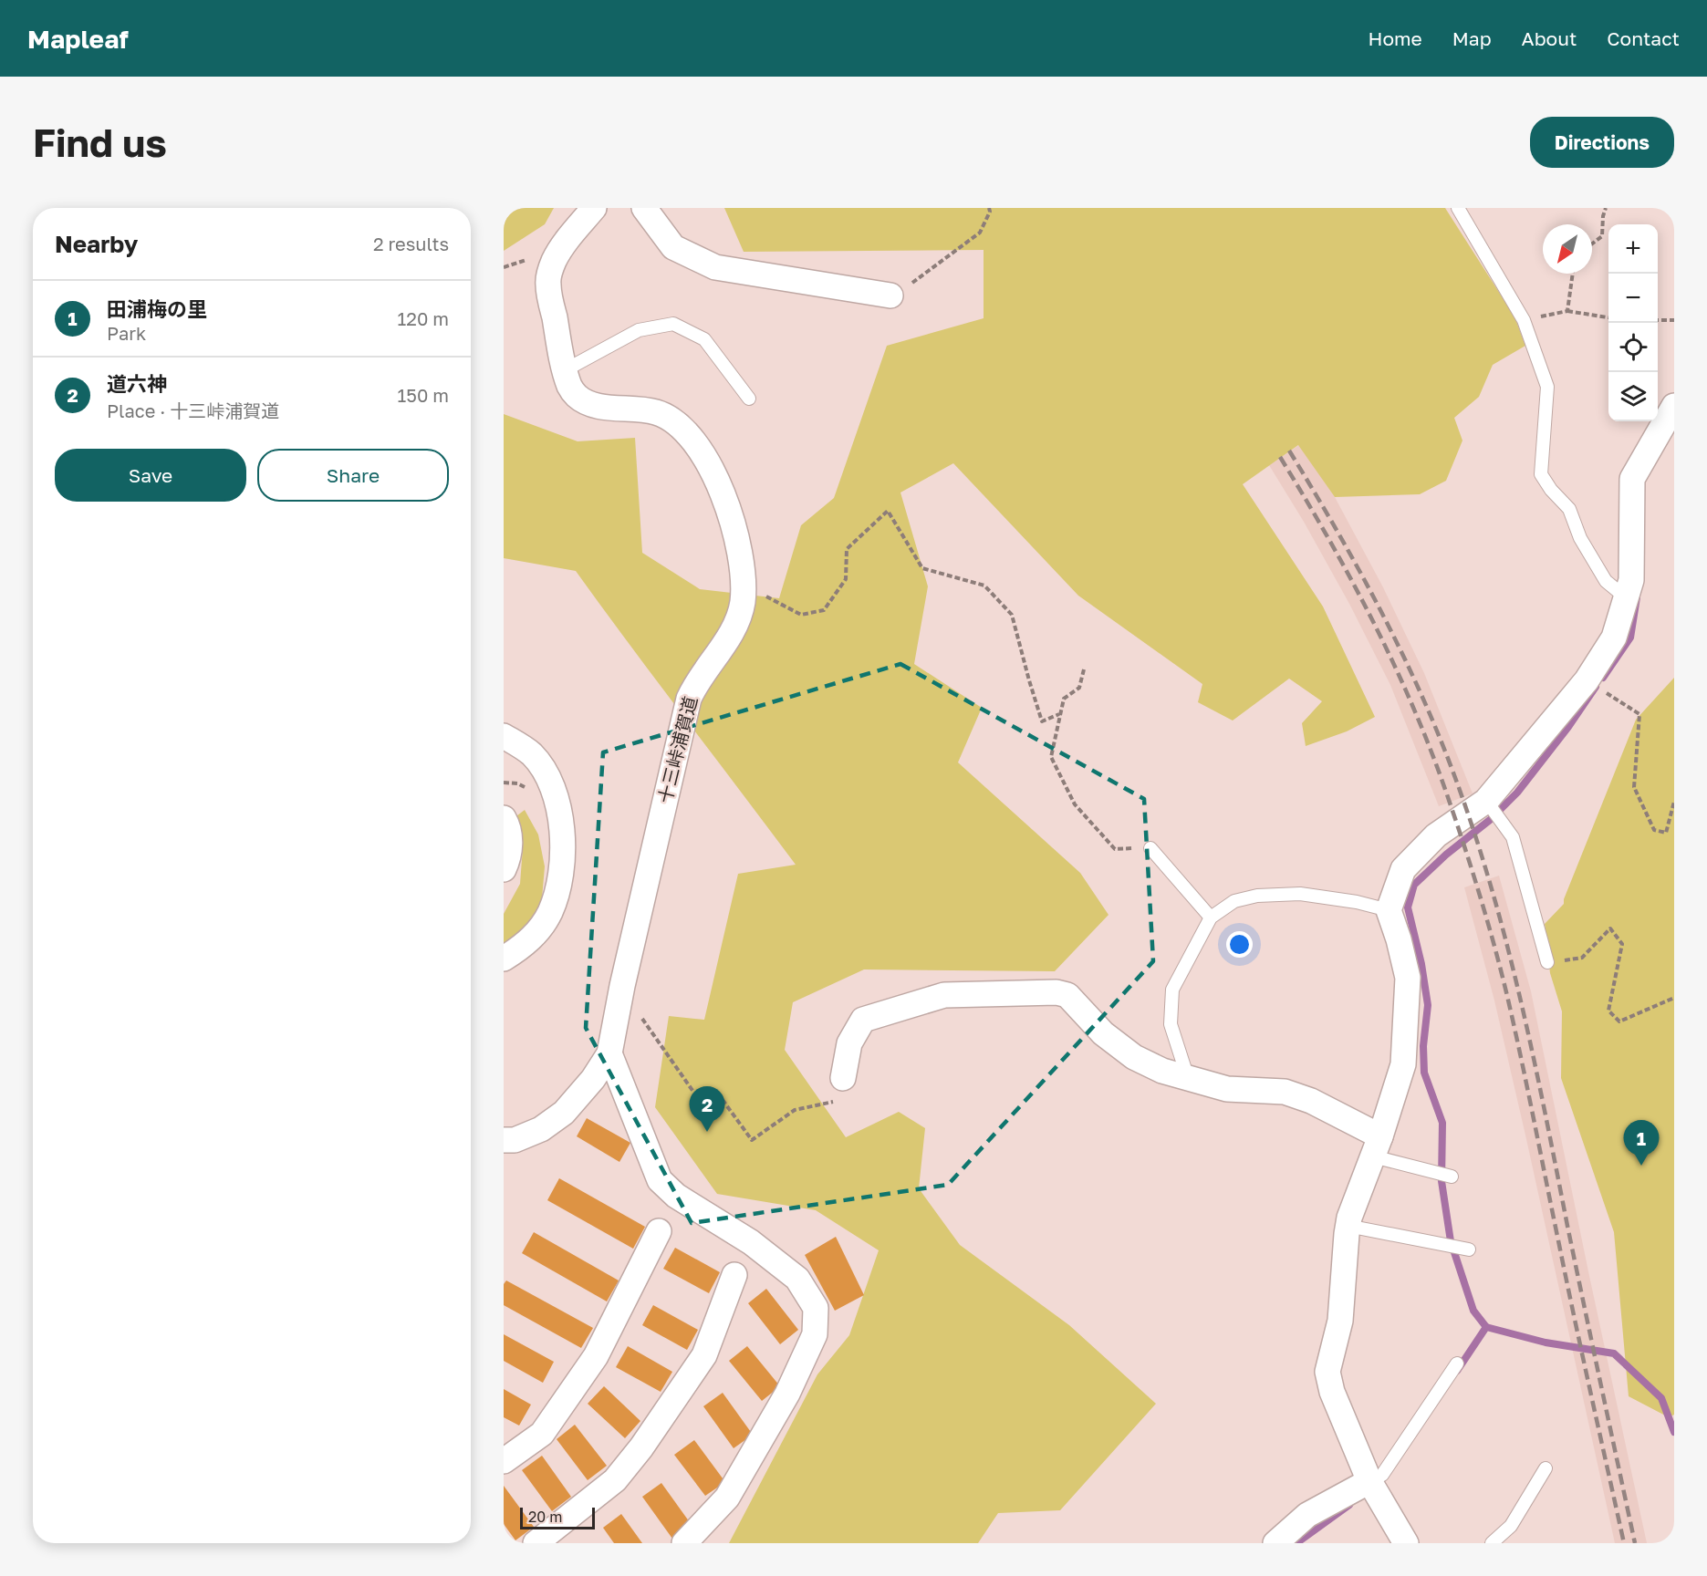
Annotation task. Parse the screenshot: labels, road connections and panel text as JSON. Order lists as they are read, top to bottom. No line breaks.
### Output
{"streets":{"street":["十三峠浦賀道"]},"scale_bar":"20 m","north":"bottom left","page":{"header":"Mapleaf","nav":["Home","Map","About","Contact"],"buttons":["Directions",["Save","Share"]],"title":"Find us","heading":["Nearby","2 results"],"map_buttons":["+","−"],"list":[{"mark":"1","name":"田浦梅の里","note":"Park","value":"120 m"},{"mark":"2","name":"道六神","note":"Place · 十三峠浦賀道","value":"150 m"}],"pins":["2","1"],"scale":"20 m"}}
